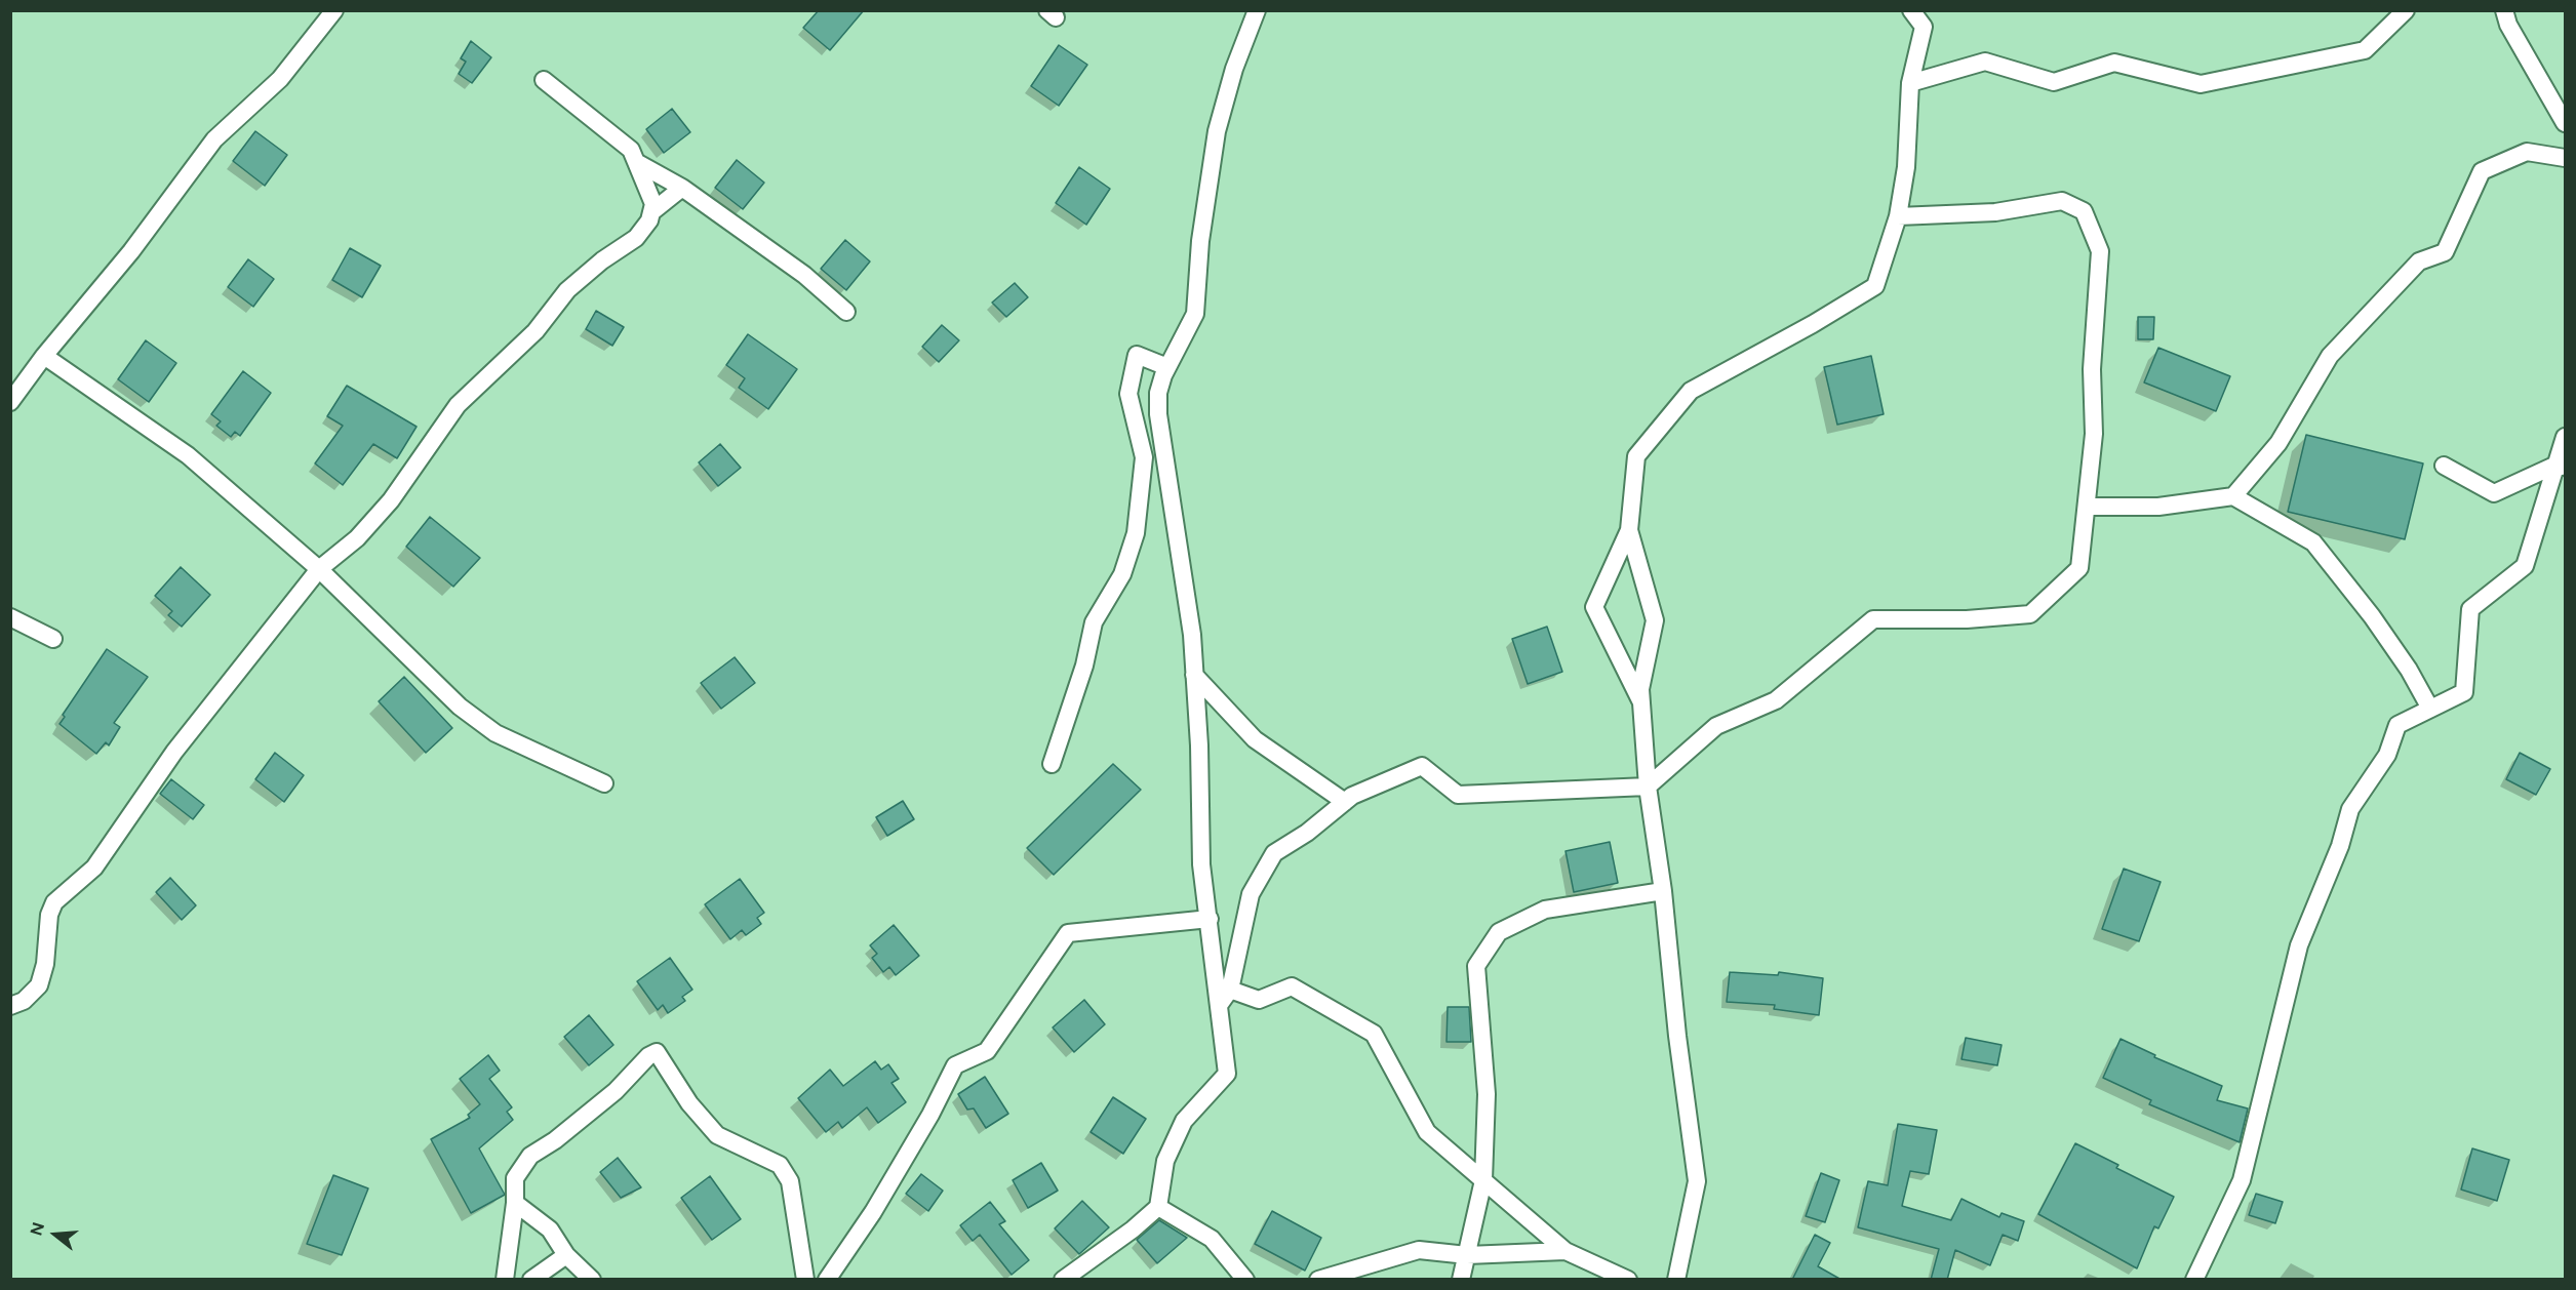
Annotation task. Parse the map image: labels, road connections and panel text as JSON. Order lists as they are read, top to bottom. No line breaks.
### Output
{"north":"left"}
